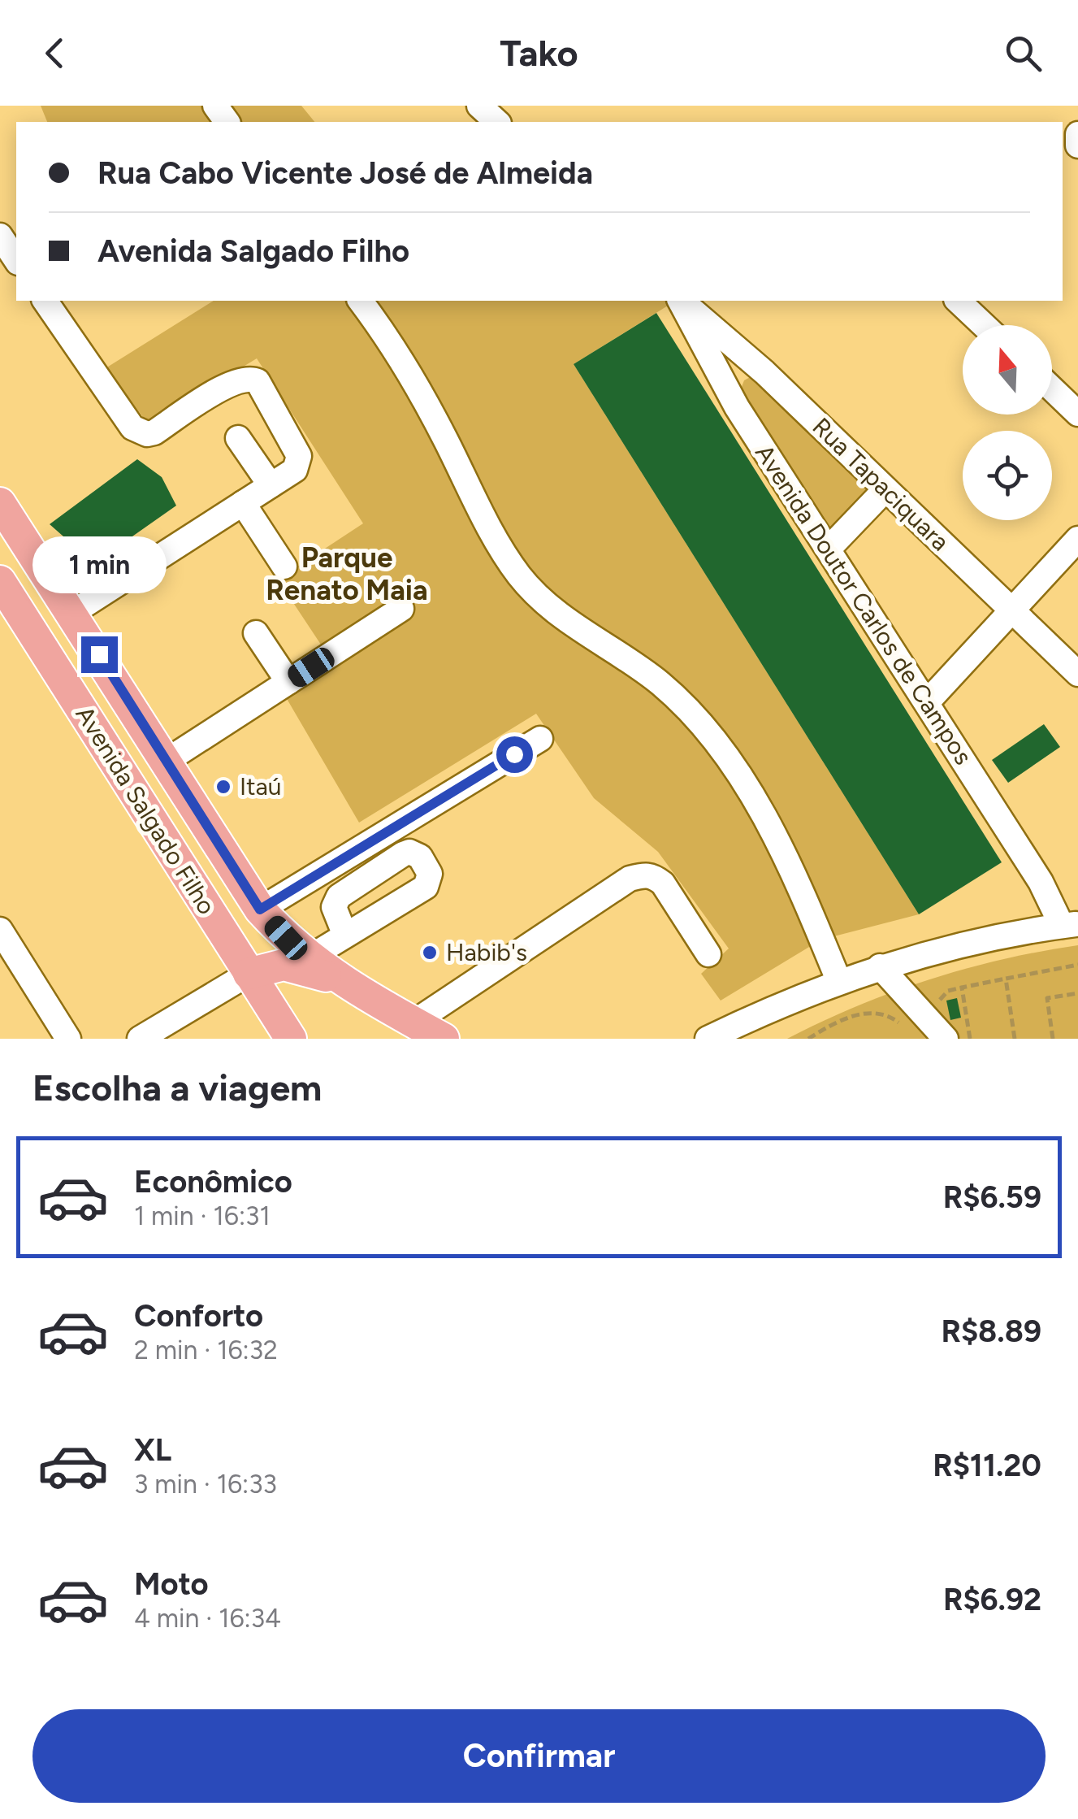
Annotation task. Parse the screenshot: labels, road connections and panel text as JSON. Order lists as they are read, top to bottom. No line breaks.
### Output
{"streets":{"main road":["Avenida Salgado Filho"],"street":["Rua Tapaciquara","Avenida Doutor Carlos de Campos"]},"districts":["Parque Renato Maia"],"places":["Itaú","Habib's"],"north":"top","page":{"header":"Tako","banner":["Rua Cabo Vicente José de Almeida","Avenida Salgado Filho"],"bubble":"1 min","heading":"Escolha a viagem","list":[{"name":"Econômico","note":"1 min · 16:31","value":"R$6.59"},{"name":"Conforto","note":"2 min · 16:32","value":"R$8.89"},{"name":"XL","note":"3 min · 16:33","value":"R$11.20"},{"name":"Moto","note":"4 min · 16:34","value":"R$6.92"}],"buttons":"Confirmar"}}
